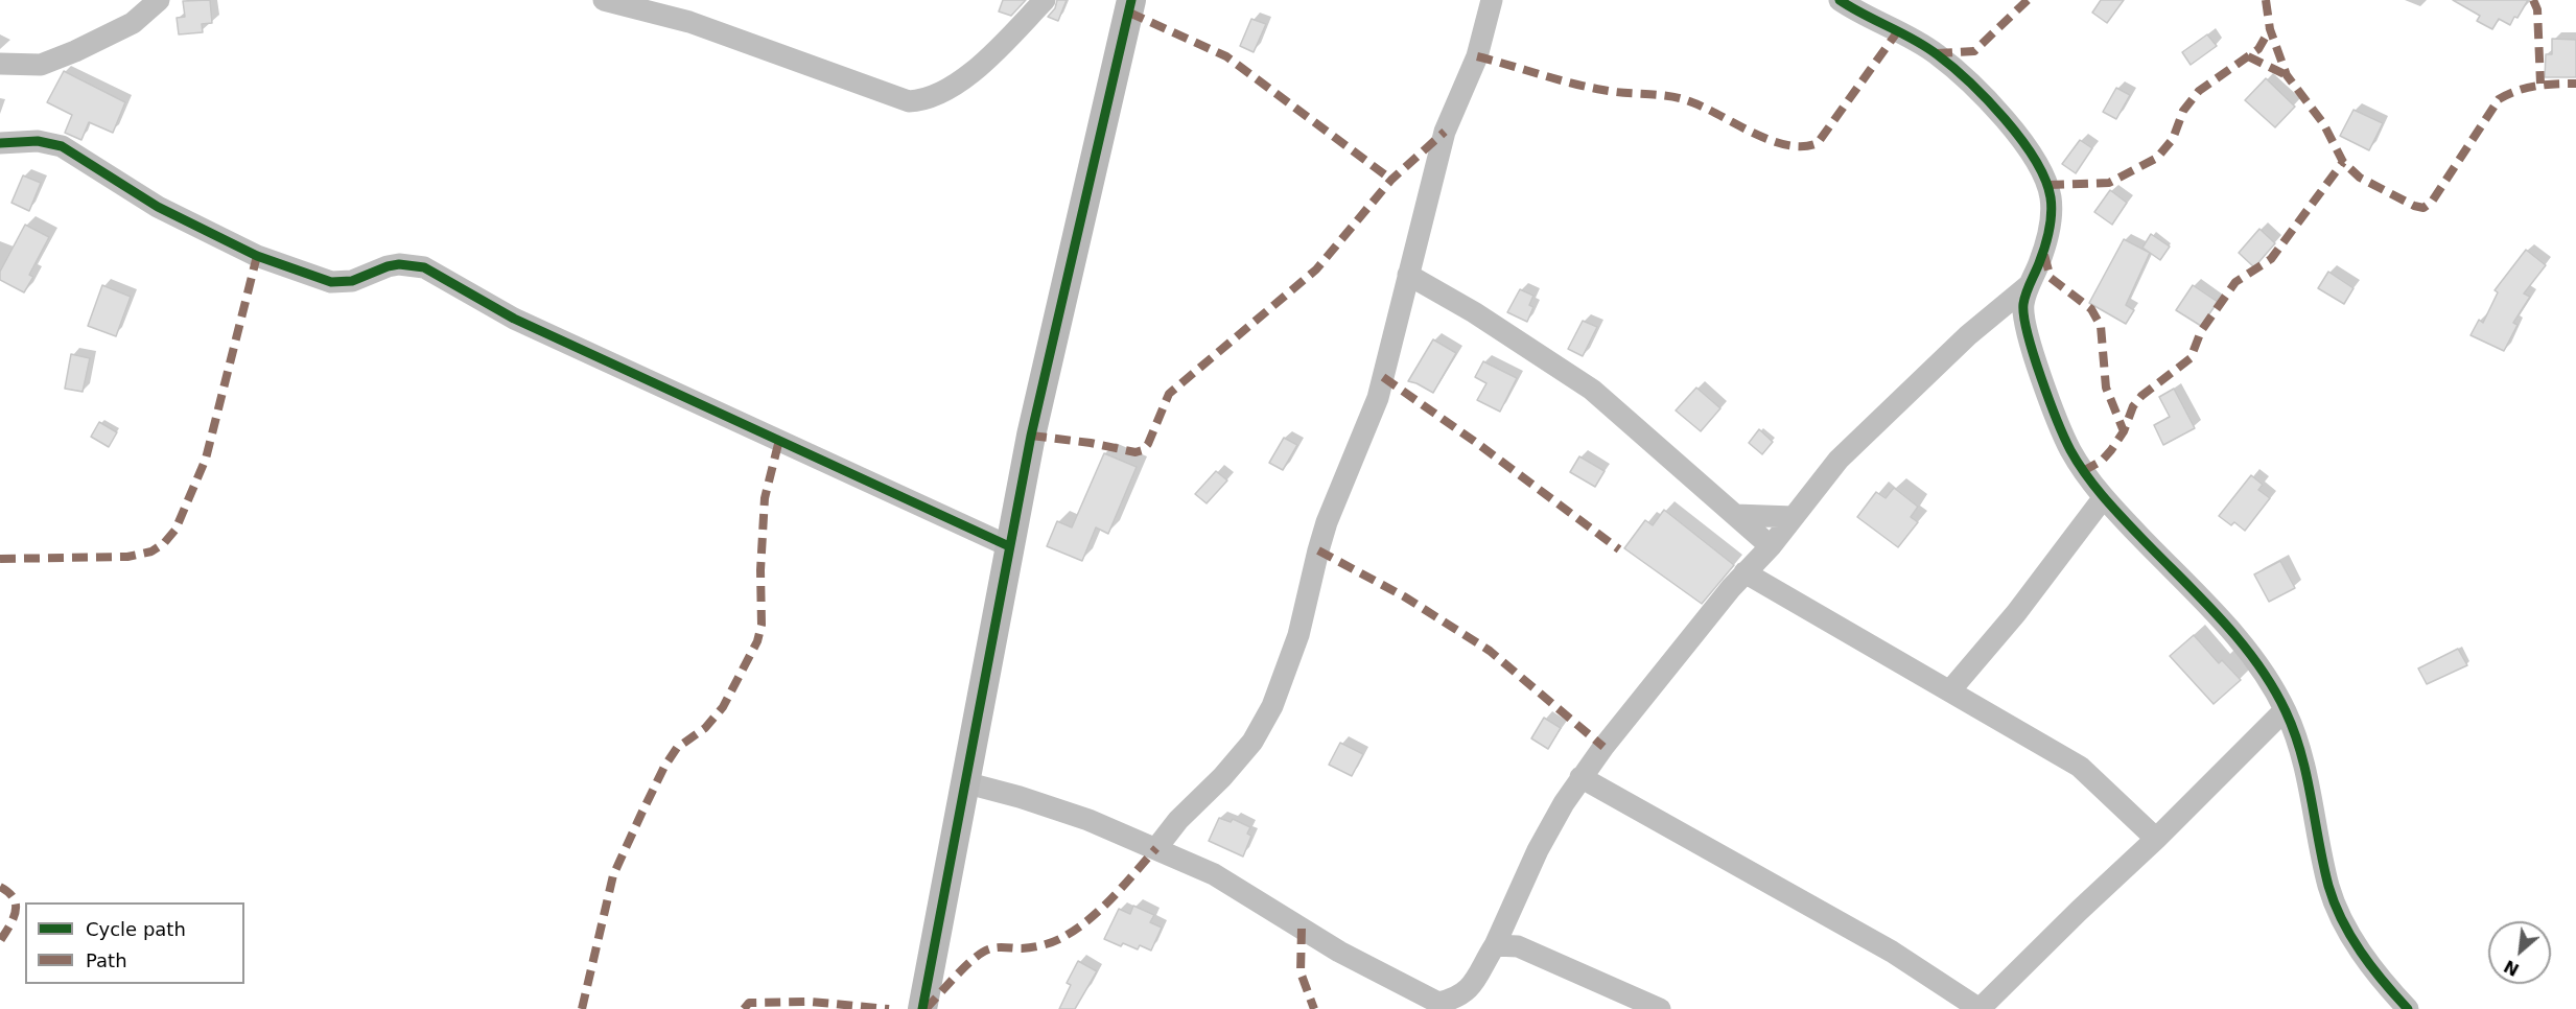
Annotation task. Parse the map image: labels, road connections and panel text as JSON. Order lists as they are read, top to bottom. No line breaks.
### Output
{"legend":["Cycle path","Path"],"north":"bottom left"}
